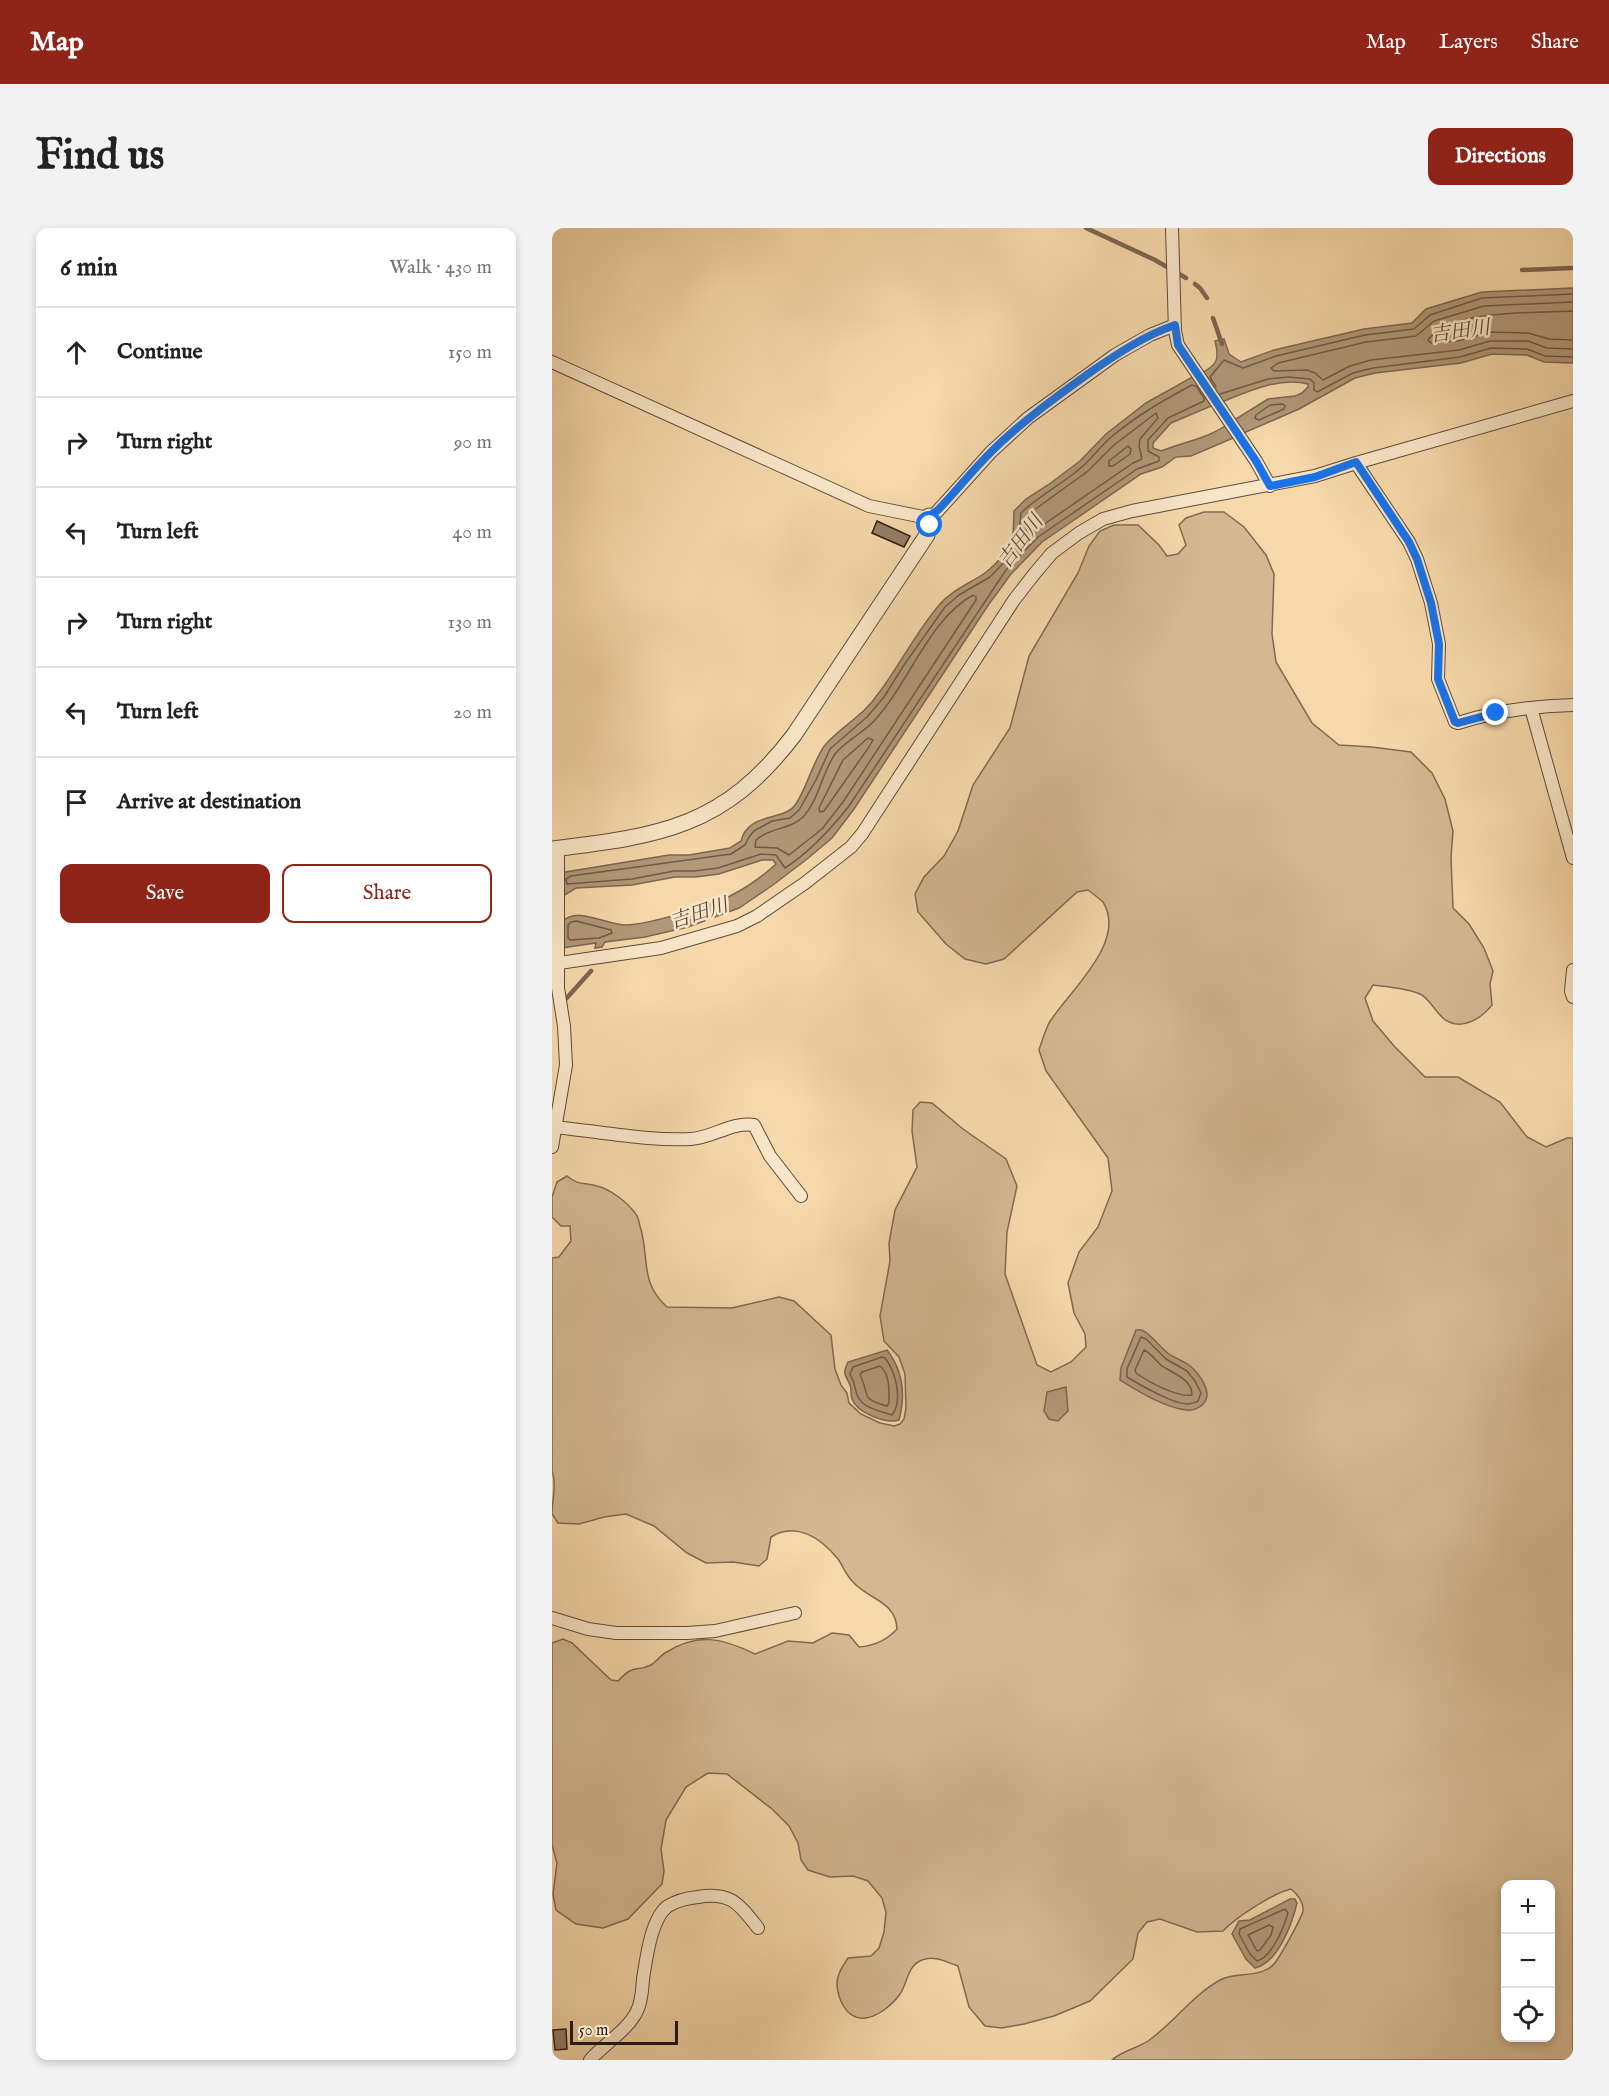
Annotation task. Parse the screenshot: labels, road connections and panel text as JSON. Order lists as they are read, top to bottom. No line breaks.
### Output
{"water":["吉田川"],"scale_bar":"50 m","page":{"header":"Map","nav":["Map","Layers","Share"],"buttons":["Directions",["Save","Share"]],"title":"Find us","heading":["6 min","Walk · 430 m"],"list":[["Continue","150 m"],["Turn right","90 m"],["Turn left","40 m"],["Turn right","130 m"],["Turn left","20 m"],"Arrive at destination"],"map_buttons":["+","−"],"scale":"50 m"}}
